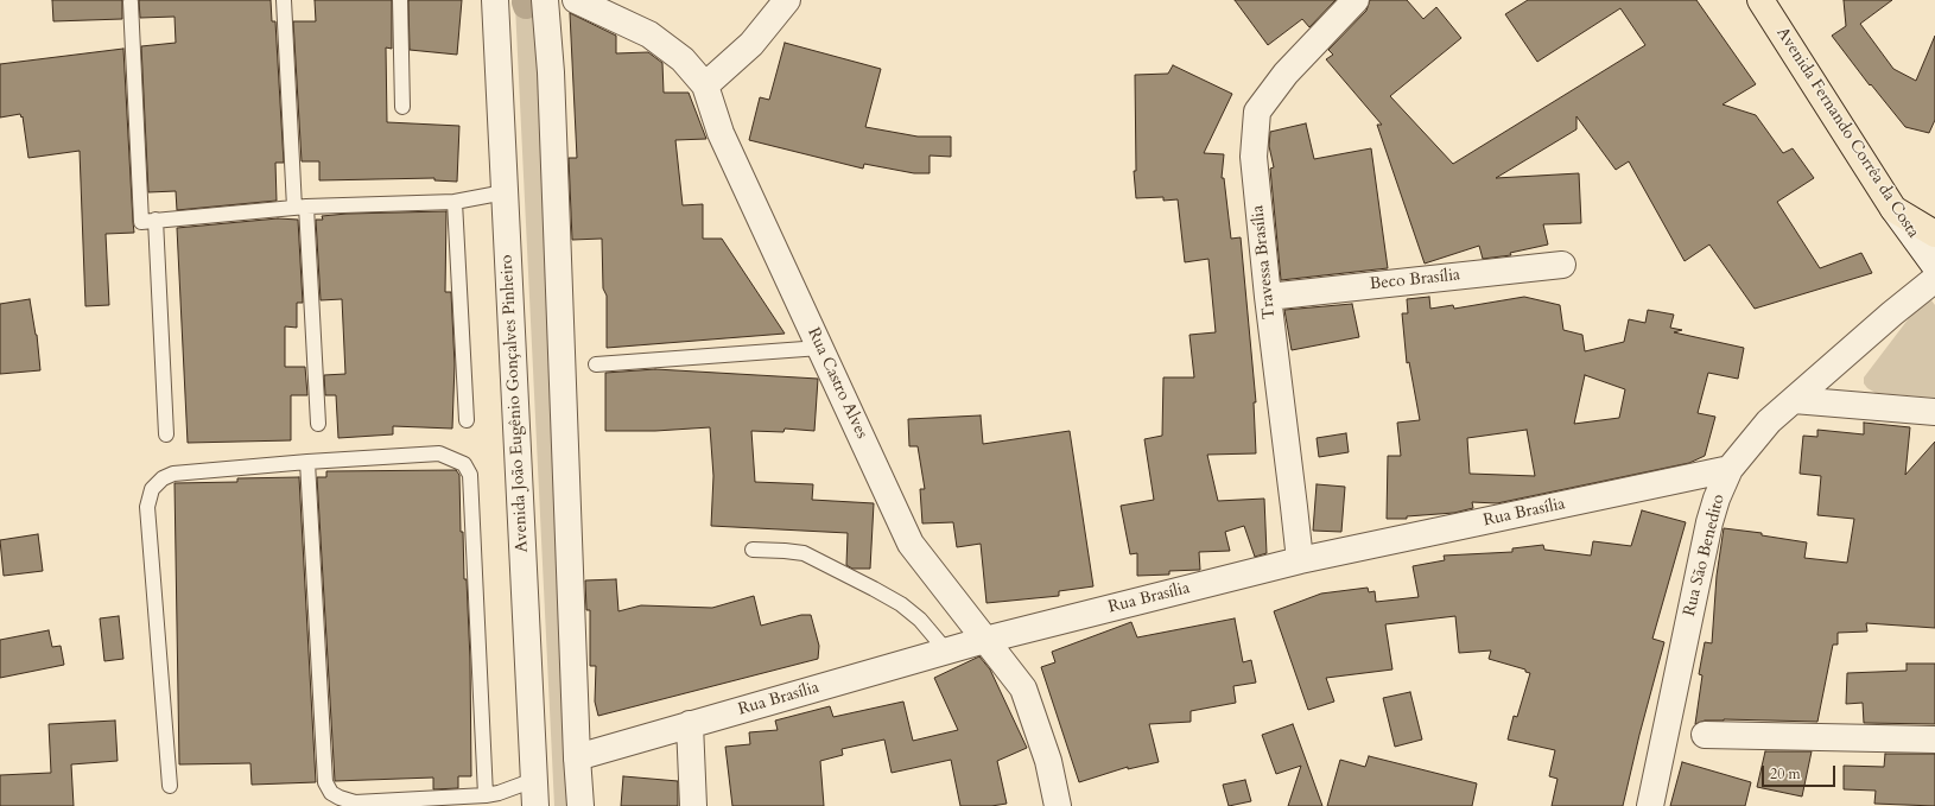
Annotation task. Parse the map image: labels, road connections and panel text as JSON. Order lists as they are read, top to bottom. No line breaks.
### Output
{"streets":{"main road":["Avenida Fernando Corrêa da Costa"],"street":["Travessa Brasília","Beco Brasília","Rua Castro Alves","Avenida João Eugênio Gonçalves Pinheiro","Rua Brasília","Rua São Benedito"]},"crossings":[["Travessa Brasília","Beco Brasília"],["Travessa Brasília","Rua Brasília"],["Rua Castro Alves","Rua Brasília"],["Rua Brasília","Rua São Benedito"]],"scale_bar":"20 m"}
